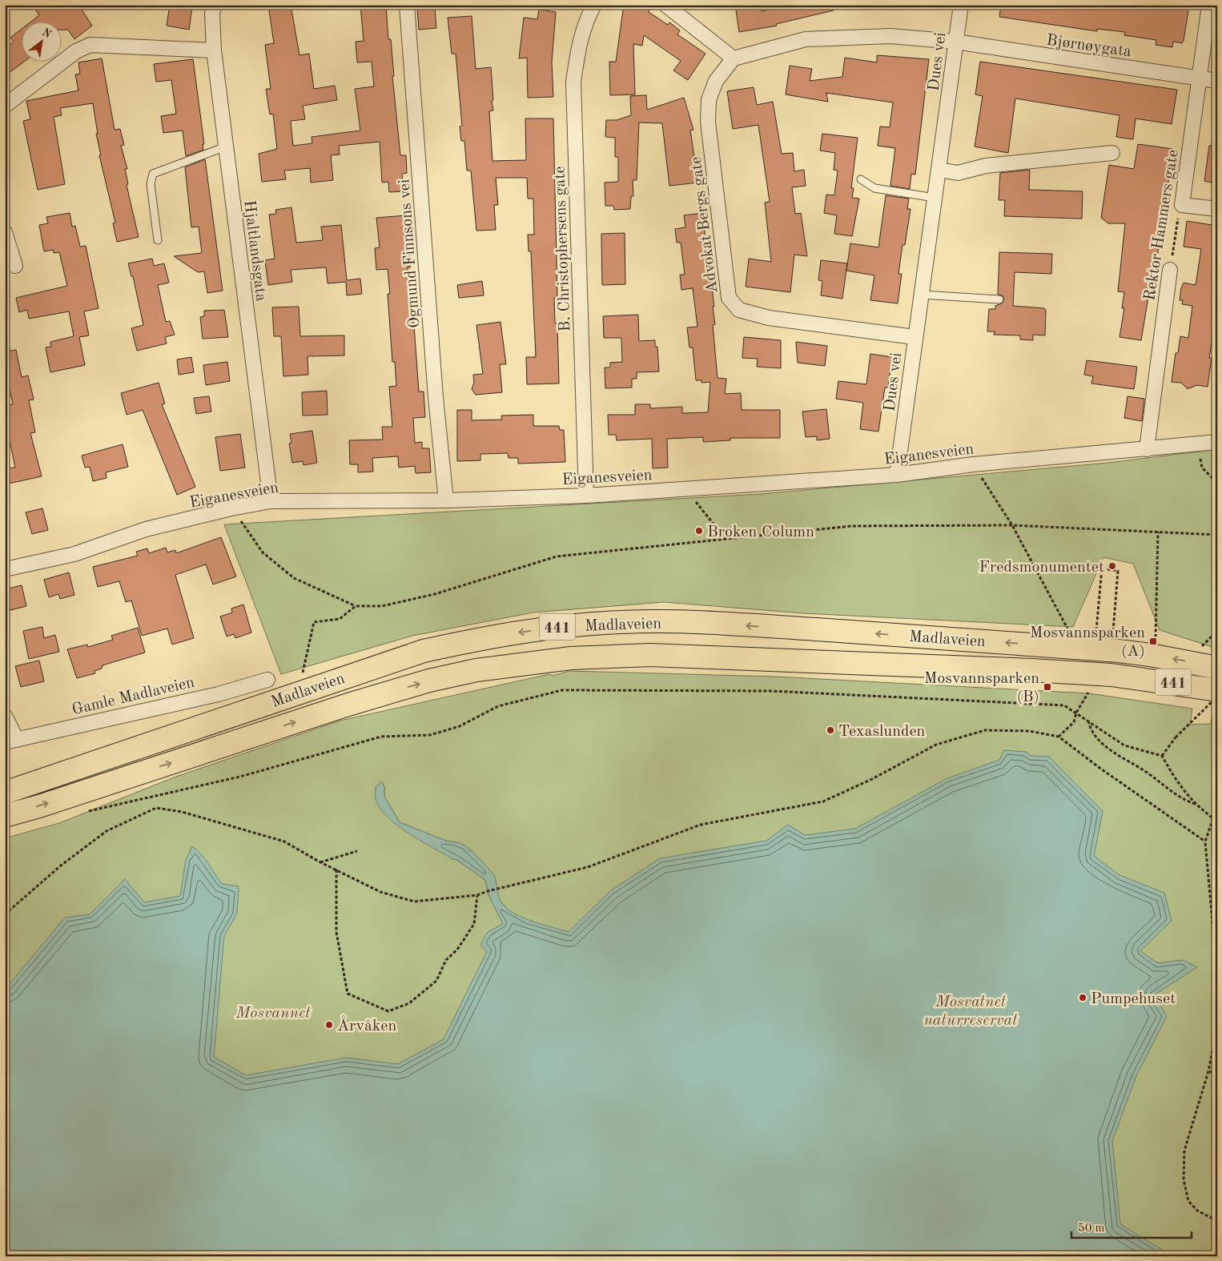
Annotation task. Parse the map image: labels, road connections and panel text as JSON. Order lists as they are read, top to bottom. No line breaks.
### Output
{"streets":{"main road":["Madlaveien","441"],"street":["Bjørnøygata","Dues vei","Advokat Bergs gate","Rektor Hammers gate","B. Christophersens gate","Hjaltlandsgata","Ogmund Finnsons vei","Eiganesveien","Gamle Madlaveien"]},"crossings":[["Bjørnøygata","Dues vei"],["Bjørnøygata","Rektor Hammers gate"],["Dues vei","Advokat Bergs gate"],["Dues vei","Eiganesveien"],["Rektor Hammers gate","Eiganesveien"],["B. Christophersens gate","Eiganesveien"],["Hjaltlandsgata","Eiganesveien"],["Ogmund Finnsons vei","Eiganesveien"]],"parks":["Mosvatnet naturreservat","Mosvannet"],"places":{"other":["Broken Column","Fredsmonumentet","Texaslunden","Pumpehuset","Årvåken"],"transit":["Mosvannsparken (A)","Mosvannsparken (B)"]},"scale_bar":"50 m","north":"top right"}
